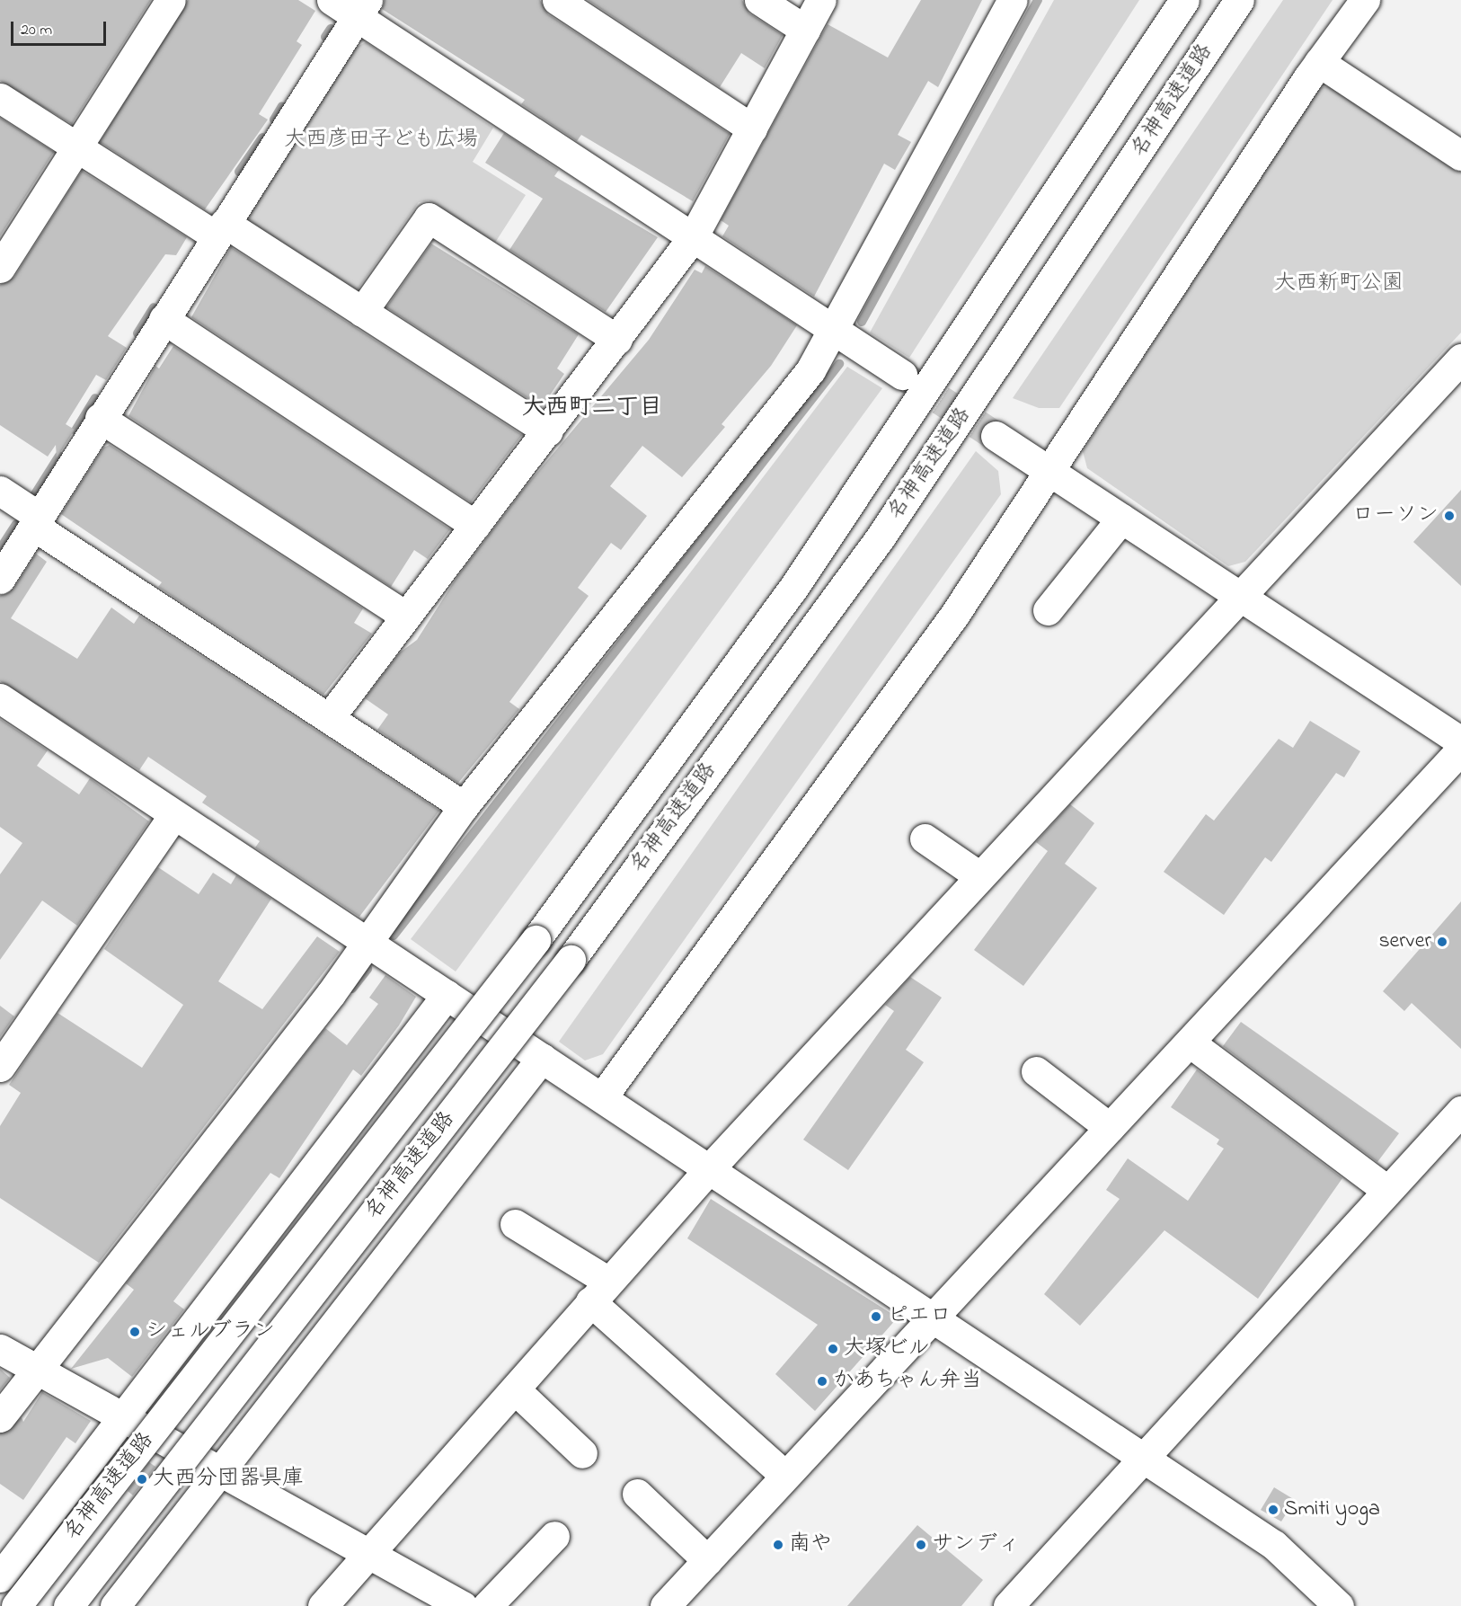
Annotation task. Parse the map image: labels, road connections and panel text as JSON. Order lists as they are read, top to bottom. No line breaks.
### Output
{"streets":{"main road":["名神高速道路"]},"districts":["大西町二丁目"],"parks":["大西彦田子ども広場","大西新町公園"],"places":["ローソン","server","ピエロ","シェルブラン","大塚ビル","かあちゃん弁当","大西分団器具庫","Smiti yoga","南や","サンディ"],"scale_bar":"20 m"}
